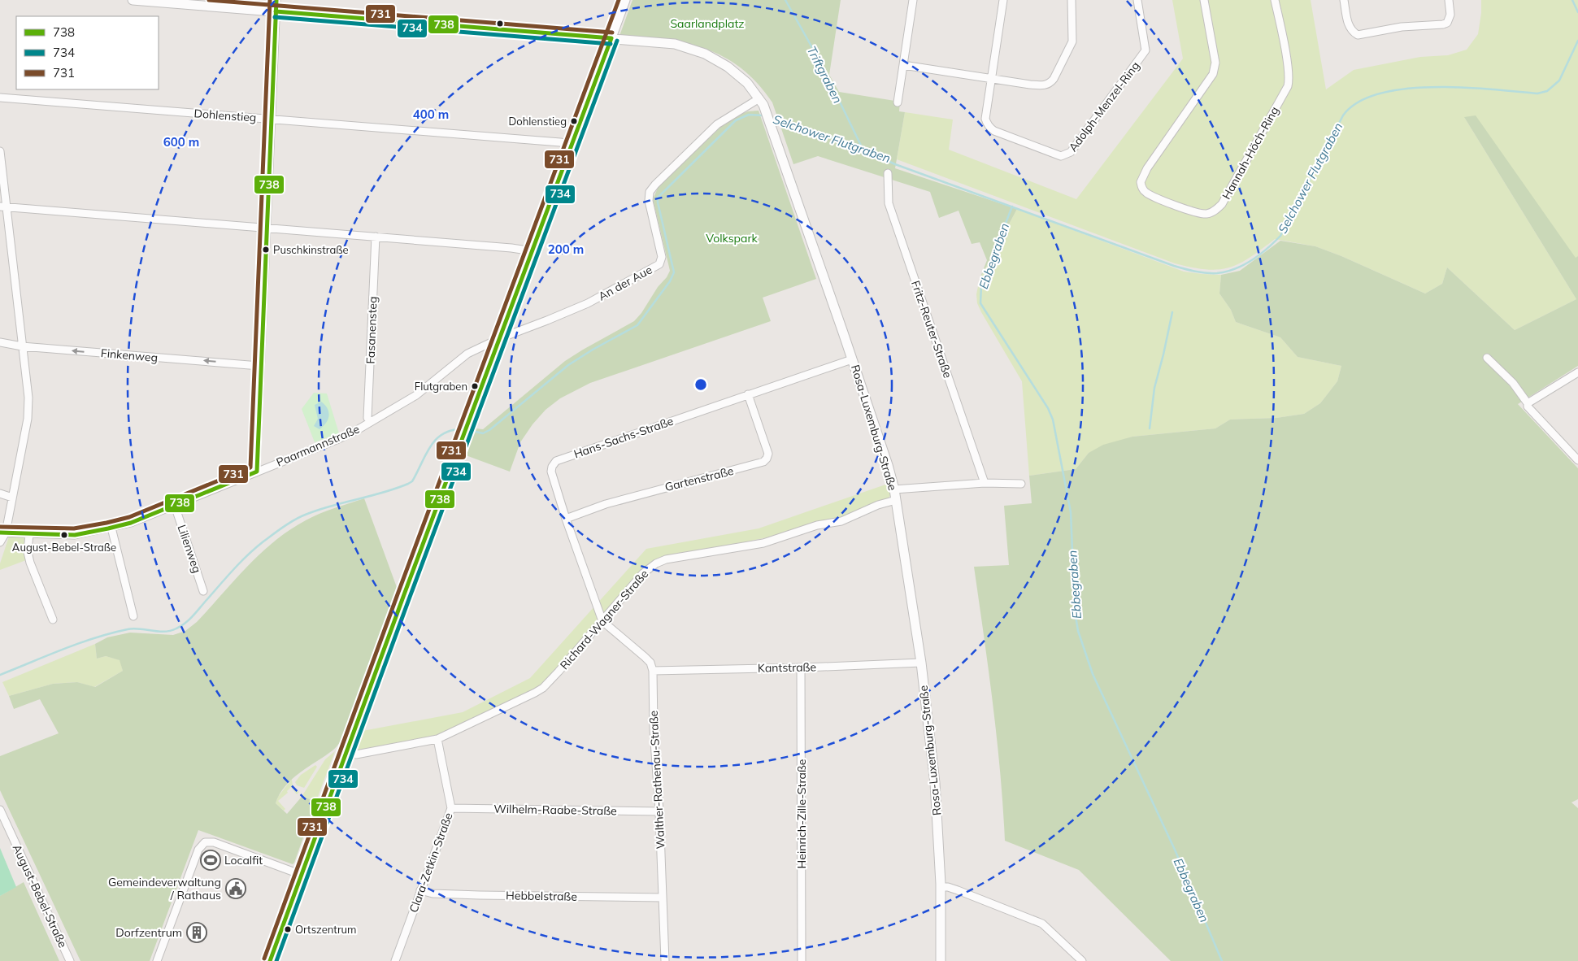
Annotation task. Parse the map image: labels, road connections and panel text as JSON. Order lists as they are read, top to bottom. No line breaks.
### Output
{"streets":{"street":["Adolph-Menzel-Ring","Dohlenstieg","Hannah-Höch-Ring","An der Aue","Fritz-Reuter-Straße","Fasanensteg","Finkenweg","Rosa-Luxemburg-Straße","Hans-Sachs-Straße","Paarmannstraße","Gartenstraße","Lilienweg","Richard-Wagner-Straße","Kantstraße","Walther-Rathenau-Straße","Wilhelm-Raabe-Straße","Heinrich-Zille-Straße","Clara-Zetkin-Straße","August-Bebel-Straße","Hebbelstraße"]},"crossings":[["An der Aue","Rosa-Luxemburg-Straße"],["An der Aue","Paarmannstraße"],["Fasanensteg","Paarmannstraße"],["Rosa-Luxemburg-Straße","Hans-Sachs-Straße"],["Rosa-Luxemburg-Straße","Richard-Wagner-Straße"],["Rosa-Luxemburg-Straße","Kantstraße"],["Hans-Sachs-Straße","Gartenstraße"],["Hans-Sachs-Straße","Richard-Wagner-Straße"],["Paarmannstraße","Lilienweg"],["Richard-Wagner-Straße","Clara-Zetkin-Straße"],["Kantstraße","Walther-Rathenau-Straße"],["Kantstraße","Heinrich-Zille-Straße"],["Walther-Rathenau-Straße","Wilhelm-Raabe-Straße"],["Walther-Rathenau-Straße","Hebbelstraße"],["Wilhelm-Raabe-Straße","Clara-Zetkin-Straße"],["Clara-Zetkin-Straße","Hebbelstraße"]],"one_way":["Finkenweg"],"water":["Triftgraben","Selchower Flutgraben","Ebbegraben"],"parks":["Saarlandplatz","Volkspark"],"places":{"other":["Dohlenstieg","Puschkinstraße","Flutgraben","August-Bebel-Straße","Ortszentrum"],"sports":["Localfit"],"public building":["Gemeindeverwaltung / Rathaus"],"building":["Dorfzentrum"]},"lines":["transit line 738","transit line 731","transit line 734"],"legend":["738","734","731"],"rings":["400 m","600 m","200 m"]}
